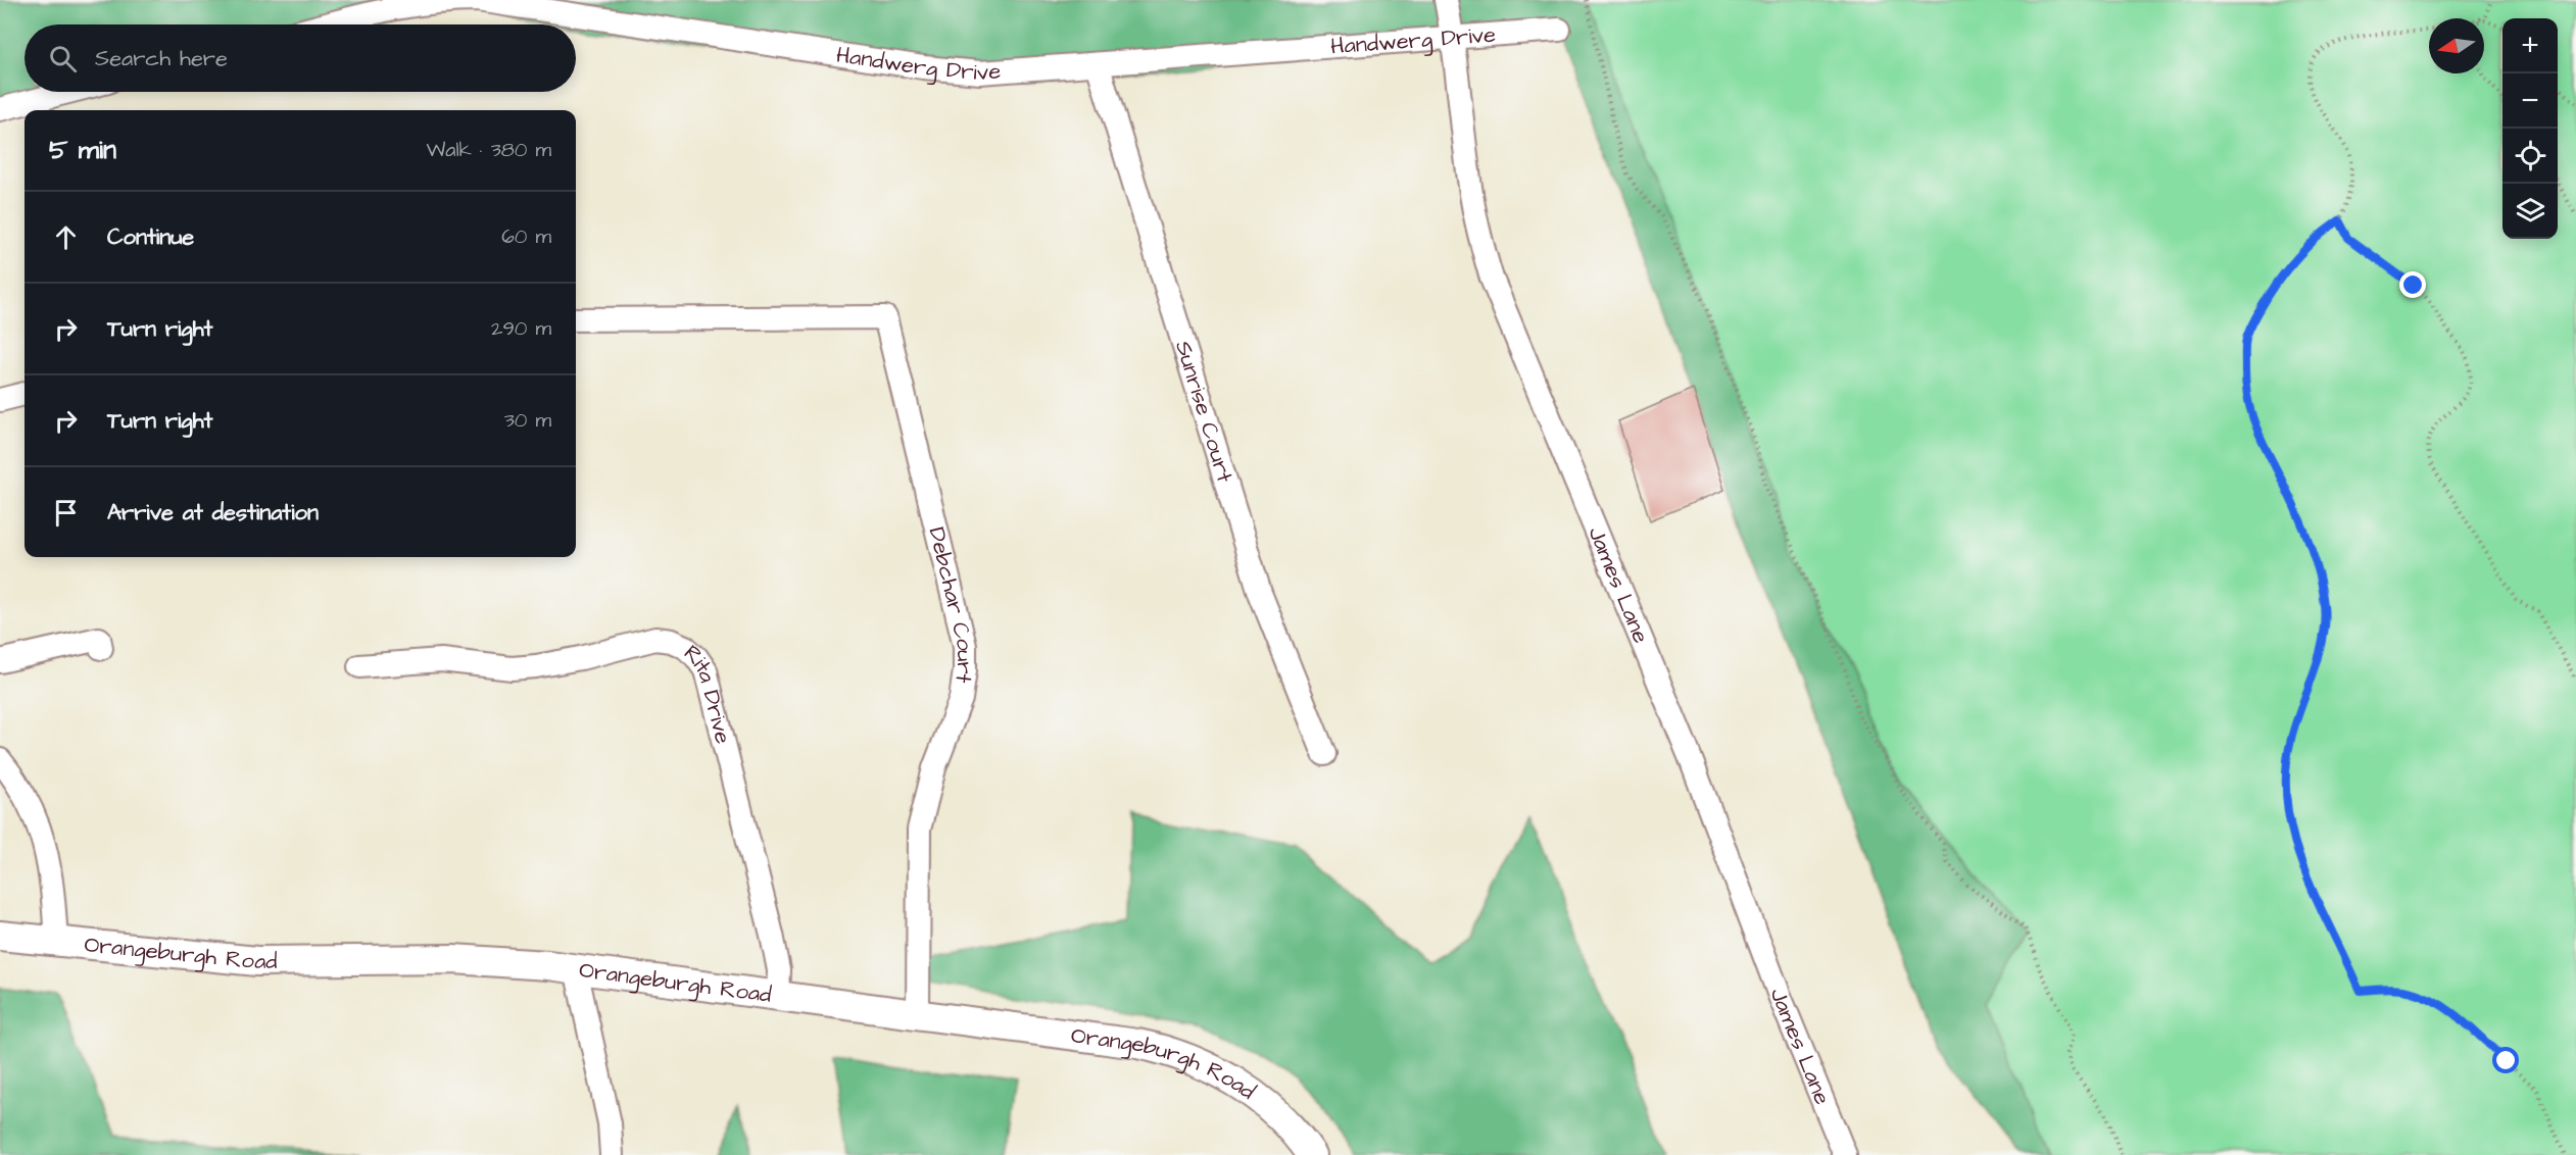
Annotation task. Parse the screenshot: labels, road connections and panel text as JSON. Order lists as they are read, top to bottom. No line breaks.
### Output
{"streets":{"main road":["Orangeburgh Road"],"street":["Handwerg Drive","Sunrise Court","James Lane","Debchar Court","Rita Drive"]},"crossings":[["Handwerg Drive","Sunrise Court"],["Handwerg Drive","James Lane"],["Debchar Court","Orangeburgh Road"],["Rita Drive","Orangeburgh Road"]],"north":"left","page":{"map_buttons":["+","−"],"search":"Search here","heading":["5 min","Walk · 380 m"],"list":[["Continue","60 m"],["Turn right","290 m"],["Turn right","30 m"],"Arrive at destination"]}}
